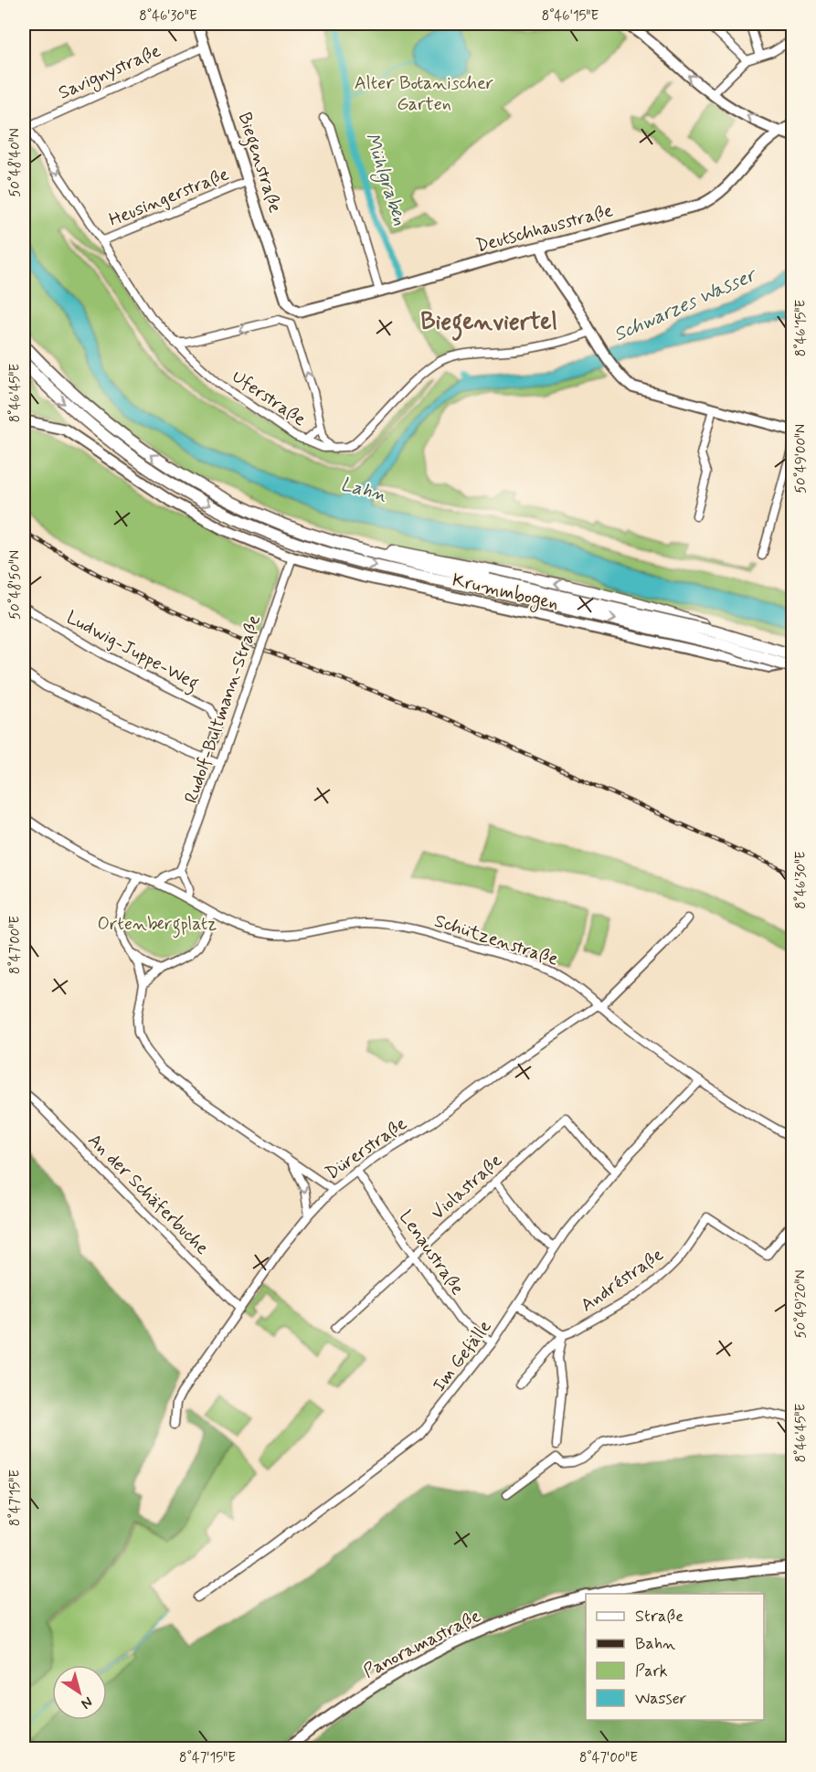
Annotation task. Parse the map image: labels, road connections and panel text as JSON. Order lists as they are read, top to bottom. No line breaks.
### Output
{"streets":{"main road":["Biegenstraße","Deutschhausstraße","Krummbogen","Panoramastraße"],"street":["Savignystraße","Heusingerstraße","Uferstraße","Ludwig-Juppe-Weg","Rudolf-Bultmann-Straße","Schützenstraße","Dürerstraße","Violastraße","An der Schäferbuche","Lenaustraße","Andréstraße","Im Gefälle"]},"crossings":[["Savignystraße","Biegenstraße"],["Savignystraße","Uferstraße"],["Biegenstraße","Heusingerstraße"],["Biegenstraße","Deutschhausstraße"],["Heusingerstraße","Uferstraße"],["Krummbogen","Rudolf-Bultmann-Straße"],["Schützenstraße","Dürerstraße"],["Schützenstraße","Im Gefälle"],["Dürerstraße","An der Schäferbuche"],["Dürerstraße","Lenaustraße"],["Violastraße","Lenaustraße"],["Violastraße","Im Gefälle"],["Lenaustraße","Im Gefälle"]],"districts":["Biegenviertel"],"water":["Mühlgraben","Schwarzes Wasser","Lahn"],"parks":["Alter Botanischer Garten","Ortenbergplatz"],"legend":["Straße","Bahn","Park","Wasser"],"north":"bottom right","coordinates":["8°46'30\"E","8°46'15\"E","50°48'40\"N","8°46'45\"E","50°49'00\"N","50°48'50\"N","8°47'00\"E","50°49'20\"N","8°47'15\"E"]}
